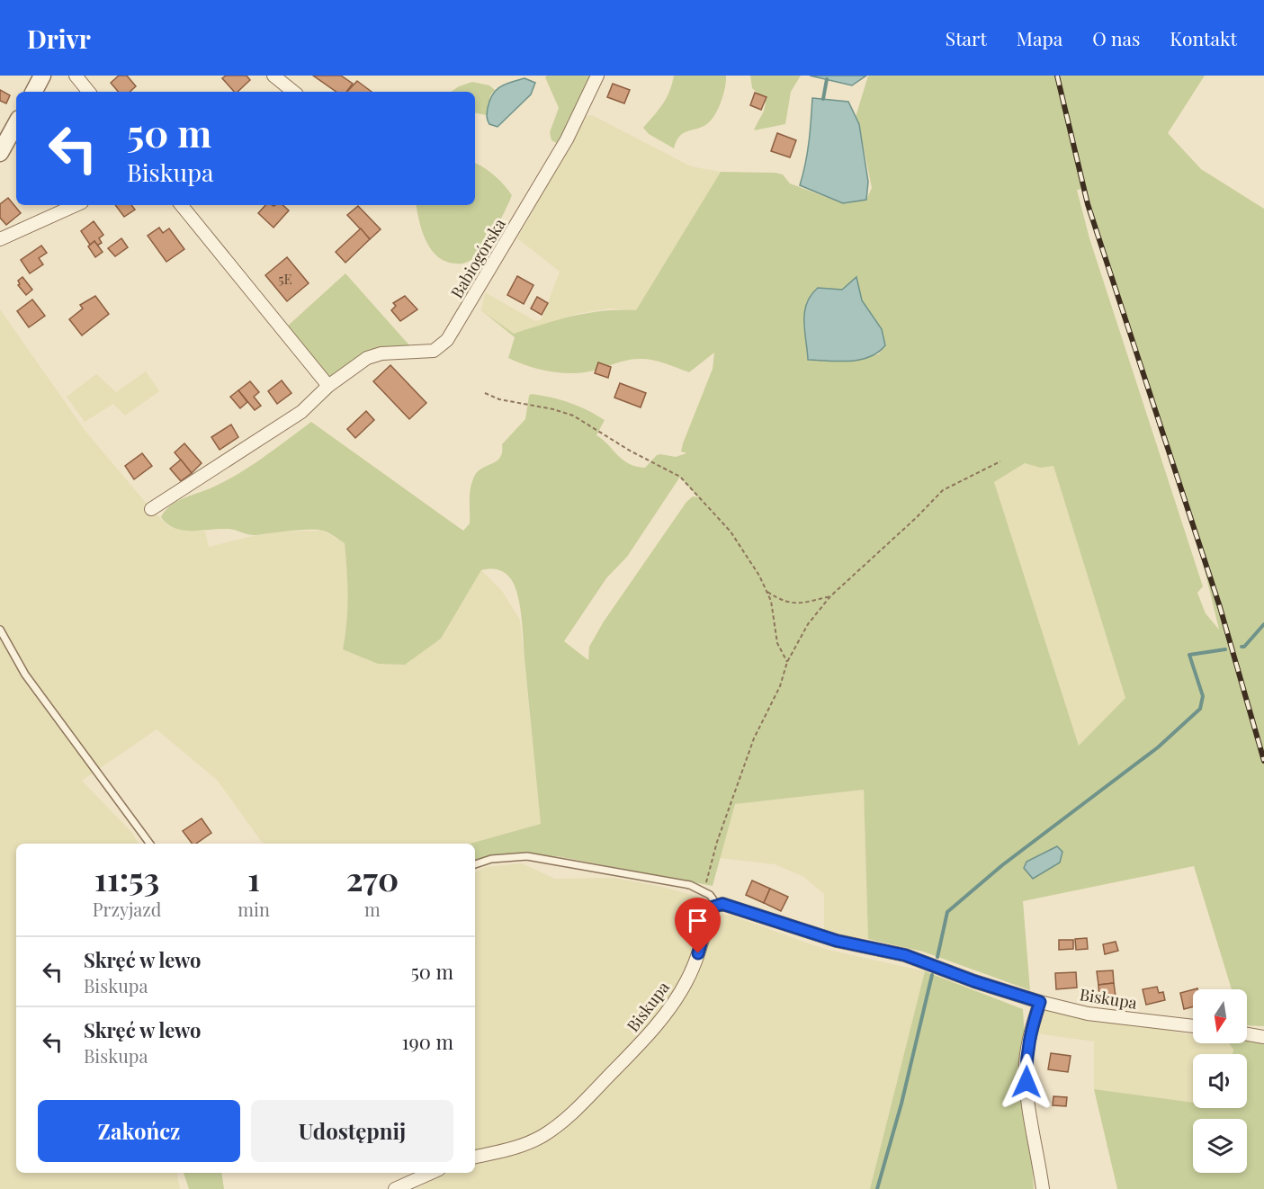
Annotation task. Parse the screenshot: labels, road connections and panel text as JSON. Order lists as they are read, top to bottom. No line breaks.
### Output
{"streets":{"street":["Babiogórska","Biskupa"]},"house_numbers":["5E"],"north":"bottom","page":{"header":"Drivr","nav":["Start","Mapa","O nas","Kontakt"],"turn":["50 m","Biskupa"],"eta":["11:53","Przyjazd","1","min","270","m"],"list":[{"name":"Skręć w lewo","note":"Biskupa","value":"50 m"},{"name":"Skręć w lewo","note":"Biskupa","value":"190 m"}],"buttons":["Zakończ","Udostępnij"]}}
